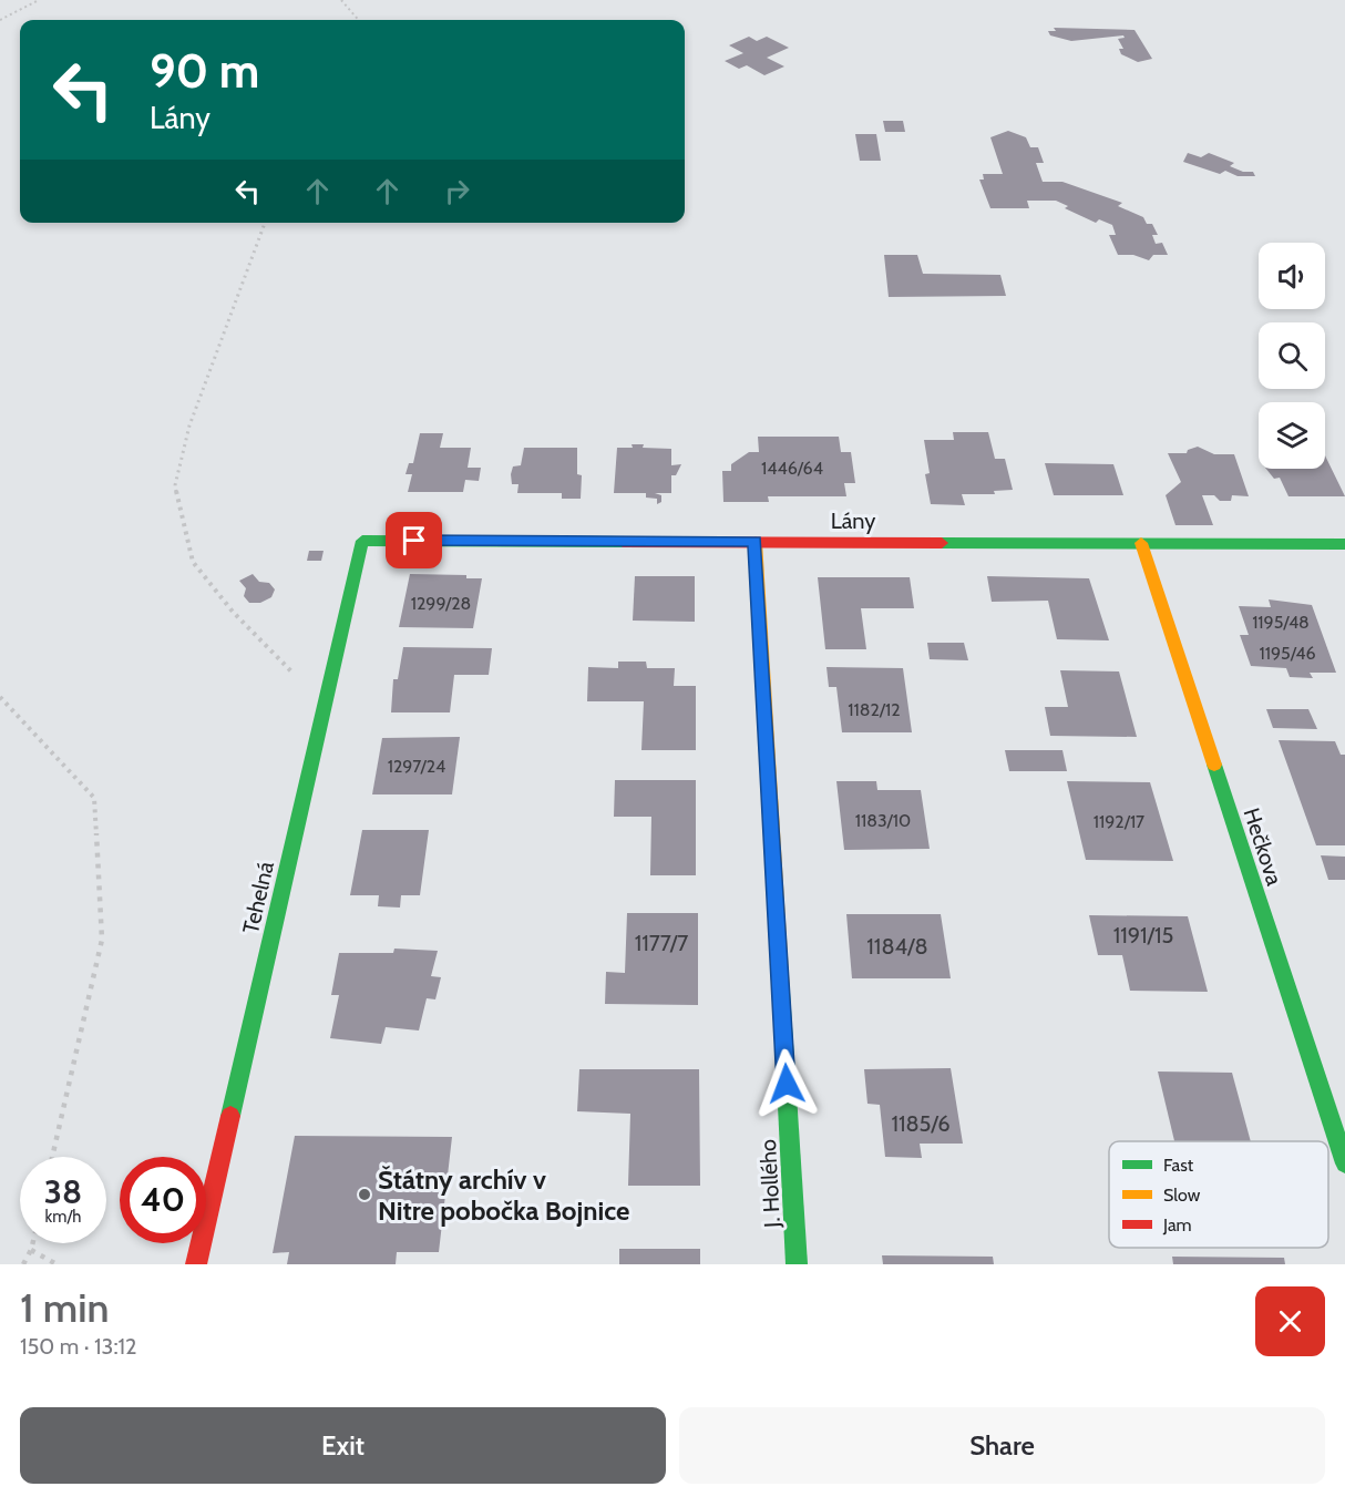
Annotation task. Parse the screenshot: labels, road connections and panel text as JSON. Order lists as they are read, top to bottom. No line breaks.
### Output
{"streets":{"street":["Lány","Hečkova","Tehelná","J. Hollého"]},"crossings":[["Lány","Hečkova"],["Lány","Tehelná"],["Lány","J. Hollého"]],"places":["Štátny archív v Nitre pobočka Bojnice"],"house_numbers":["1446/64","1299/28","1195/48","1195/46","1182/12","1297/24","1183/10","1192/17","1191/15","1177/7","1184/8","1185/6"],"legend":["Fast","Slow","Jam"],"page":{"turn":["90 m","Lány"],"speed":"38 km/h","limit":"40","heading":["1 min","150 m · 13:12"],"buttons":["Exit","Share"]}}
